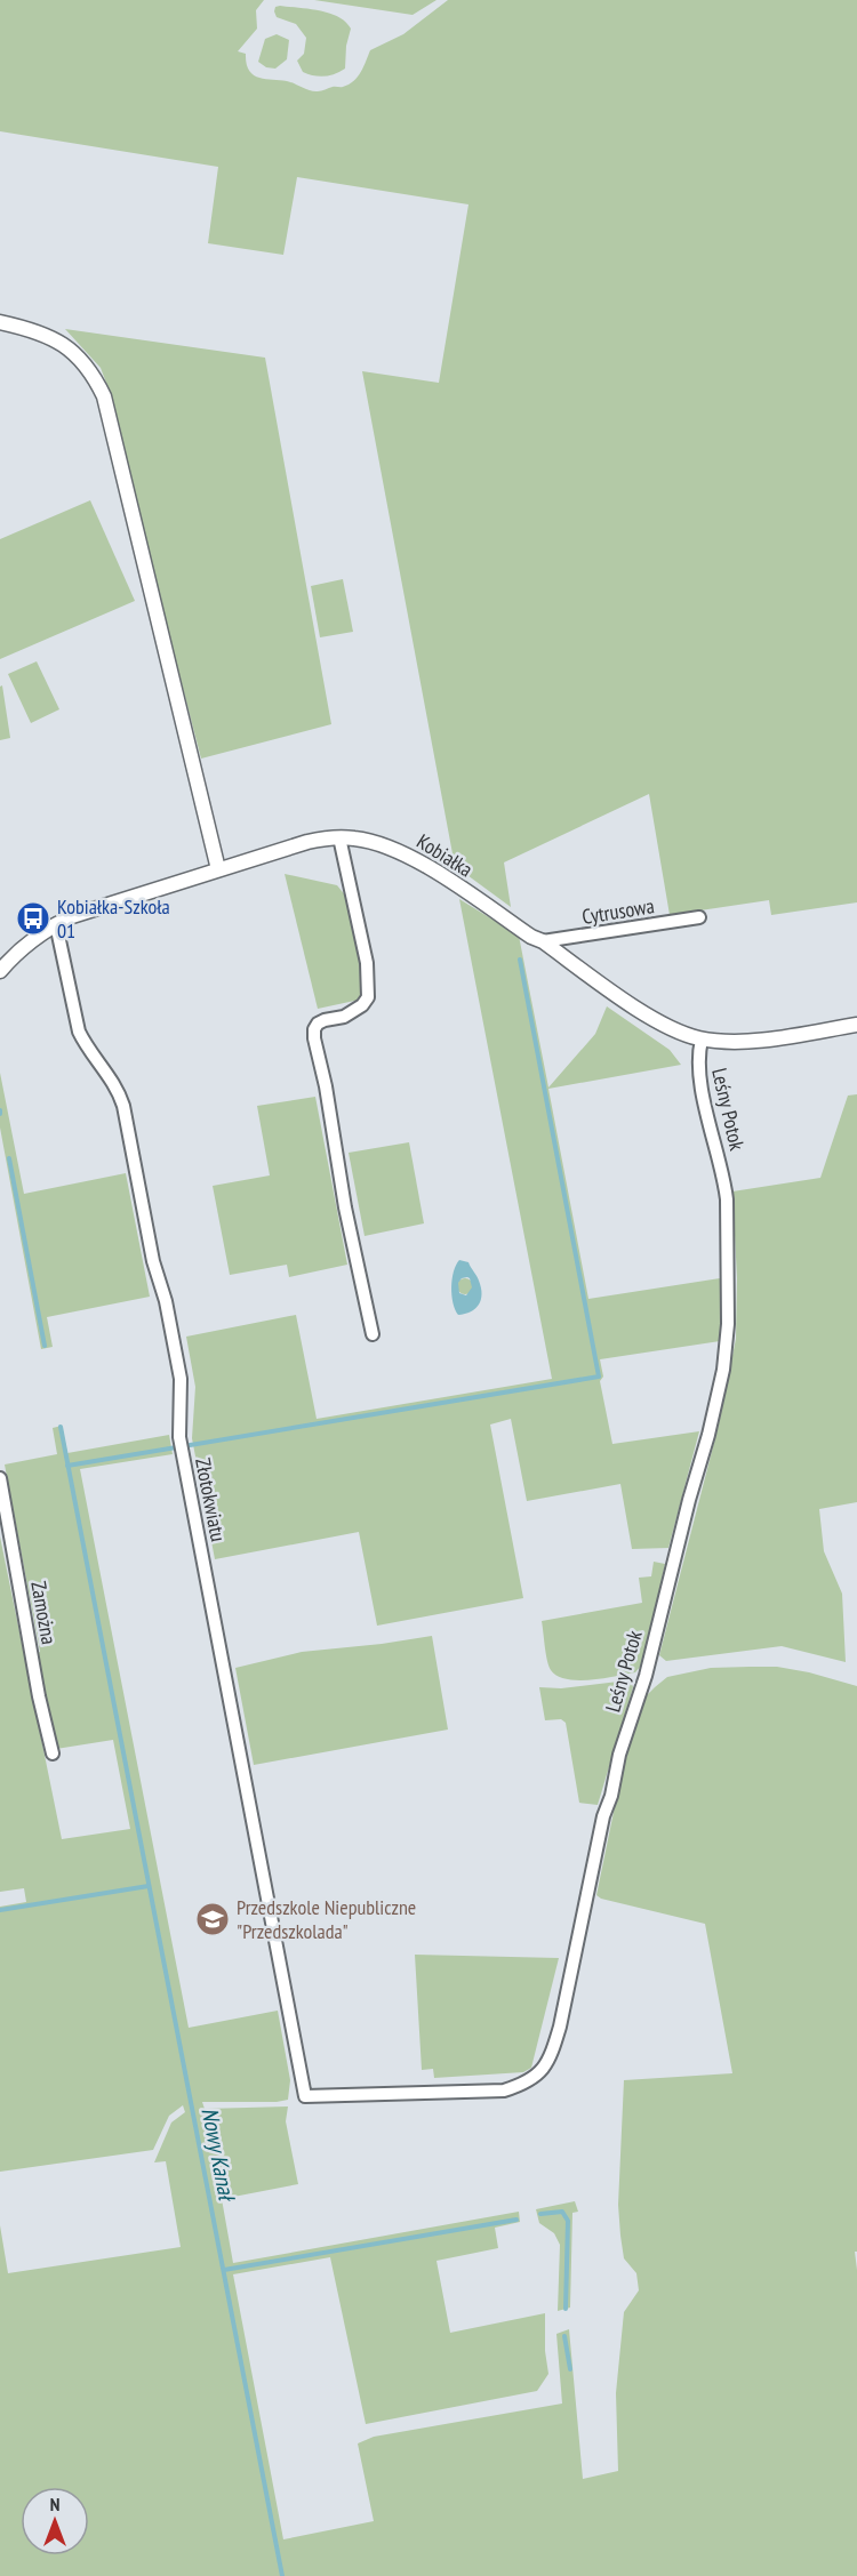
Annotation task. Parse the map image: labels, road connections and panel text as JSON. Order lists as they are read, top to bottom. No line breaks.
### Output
{"streets":{"street":["Kobiałka","Cytrusowa","Leśny Potok","Złotokwiatu","Zamożna"]},"crossings":[["Kobiałka","Cytrusowa"],["Kobiałka","Leśny Potok"],["Kobiałka","Złotokwiatu"],["Leśny Potok","Złotokwiatu"]],"water":["Nowy Kanał"],"places":{"bus stop":["Kobiałka-Szkoła 01"],"school or university":["Przedszkole Niepubliczne \"Przedszkolada\""]},"north":"top"}
